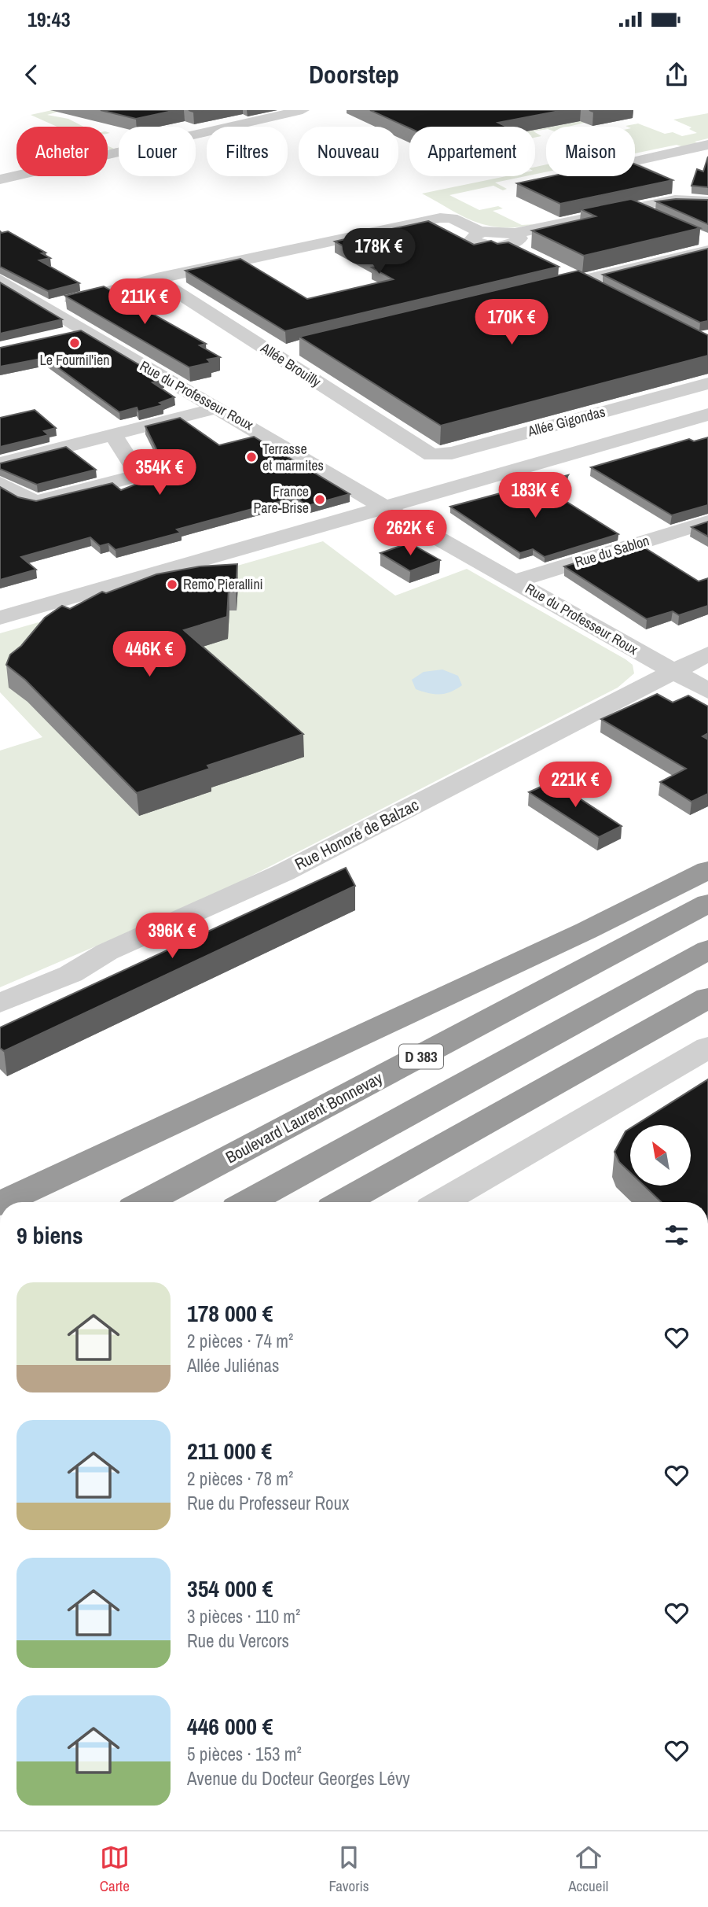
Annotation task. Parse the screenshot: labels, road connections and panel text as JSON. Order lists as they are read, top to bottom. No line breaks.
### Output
{"streets":{"highway":["D 383","Boulevard Laurent Bonnevay"],"street":["Allée Brouilly","Rue du Professeur Roux","Allée Gigondas","Rue du Sablon","Rue Honoré de Balzac"]},"crossings":[["Allée Brouilly","Allée Gigondas"],["Rue du Professeur Roux","Rue du Sablon"],["Rue du Professeur Roux","Rue Honoré de Balzac"]],"places":["Le Fournil'ien","Terrasse et marmites","France Pare-Brise","Remo Pierallini"],"north":"top left","page":{"status":"19:43","header":"Doorstep","chip":["Acheter","Louer","Filtres","Nouveau","Appartement","Maison"],"price":["178K €","211K €","170K €","354K €","183K €","262K €","446K €","221K €","396K €"],"heading":"9 biens","list":[{"name":"178 000 €","note":"2 pièces · 74 m² · Allée Juliénas"},{"name":"211 000 €","note":"2 pièces · 78 m² · Rue du Professeur Roux"},{"name":"354 000 €","note":"3 pièces · 110 m² · Rue du Vercors"},{"name":"446 000 €","note":"5 pièces · 153 m² · Avenue du Docteur Georges Lévy"}],"tabs":["Carte","Favoris","Accueil"]}}
